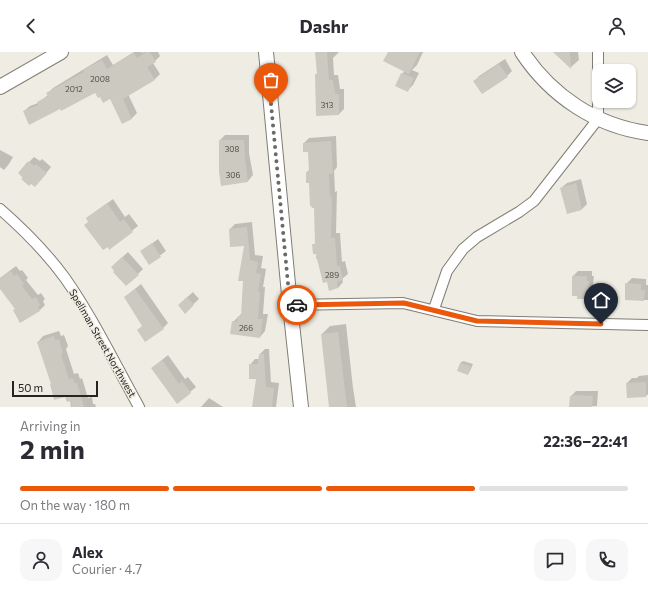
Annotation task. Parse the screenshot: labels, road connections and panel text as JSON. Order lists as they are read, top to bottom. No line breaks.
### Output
{"streets":{"street":["Spellman Street Northwest"]},"house_numbers":["2008","2012","313","308","306","289","266"],"scale_bar":"50 m","page":{"header":"Dashr","scale":"50 m","heading":["2 min","Arriving in","22:36–22:41"],"panel":["Alex","Courier · 4.7"],"bar":"On the way · 180 m"}}
